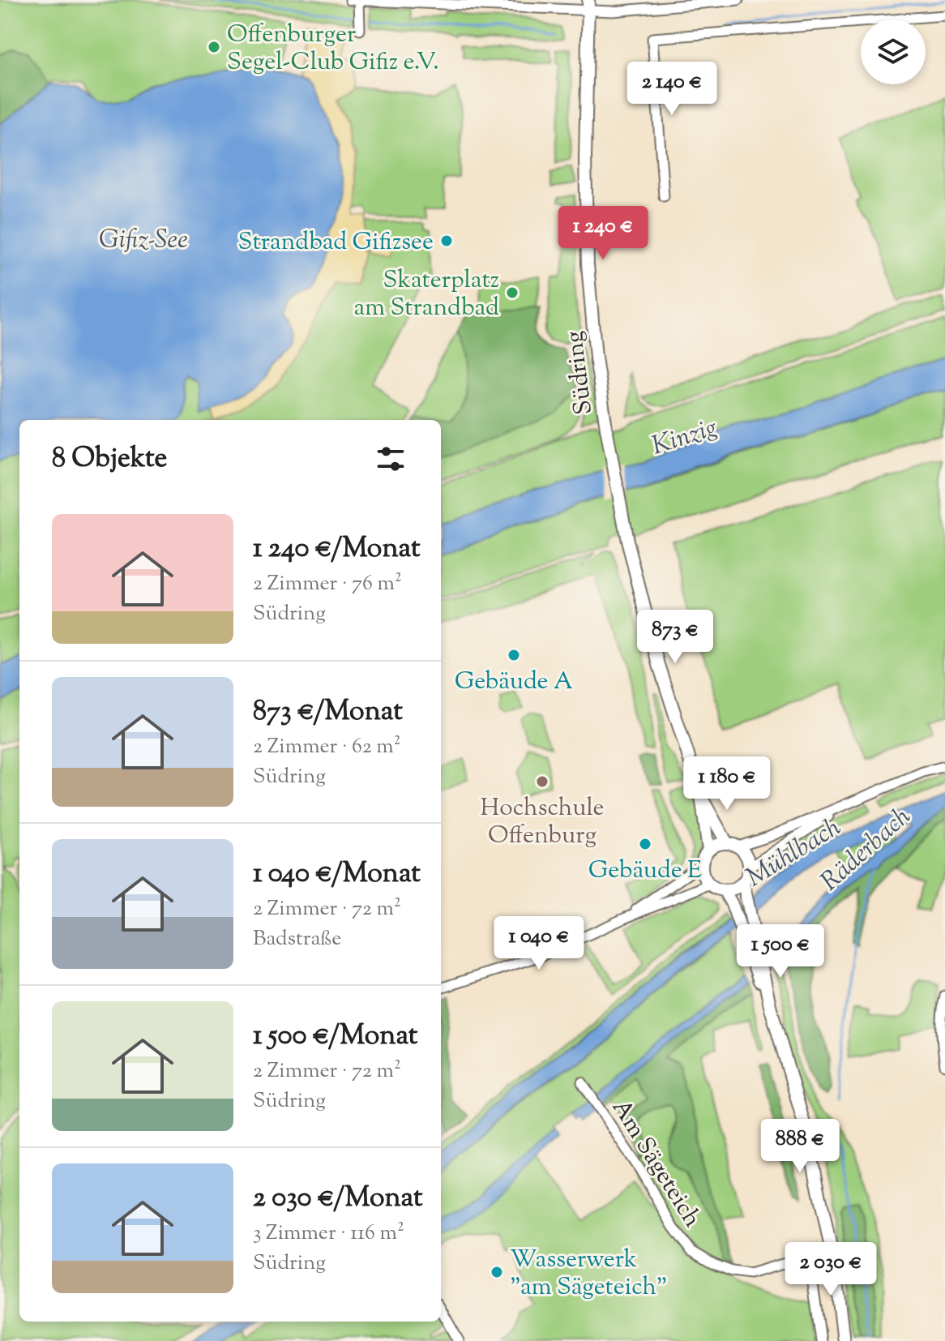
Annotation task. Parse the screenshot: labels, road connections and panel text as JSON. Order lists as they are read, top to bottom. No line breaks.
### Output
{"streets":{"street":["Südring","Am Sägeteich"]},"water":["Gifiz-See","Kinzig","Räderbach","Mühlbach"],"places":["Offenburger Segel-Club Gifiz e.V.","Strandbad Gifizsee","Skaterplatz am Strandbad","Gebäude A","Hochschule Offenburg","Gebäude E","Wasserwerk \"am Sägeteich\""],"page":{"price":["2 140 €","1 240 €","873 €","1 180 €","1 040 €","1 500 €","888 €","2 030 €"],"heading":"8 Objekte","list":[{"name":"1 240 €/Monat","note":"2 Zimmer · 76 m² · Südring"},{"name":"873 €/Monat","note":"2 Zimmer · 62 m² · Südring"},{"name":"1 040 €/Monat","note":"2 Zimmer · 72 m² · Badstraße"},{"name":"1 500 €/Monat","note":"2 Zimmer · 72 m² · Südring"},{"name":"2 030 €/Monat","note":"3 Zimmer · 116 m² · Südring"}]}}
